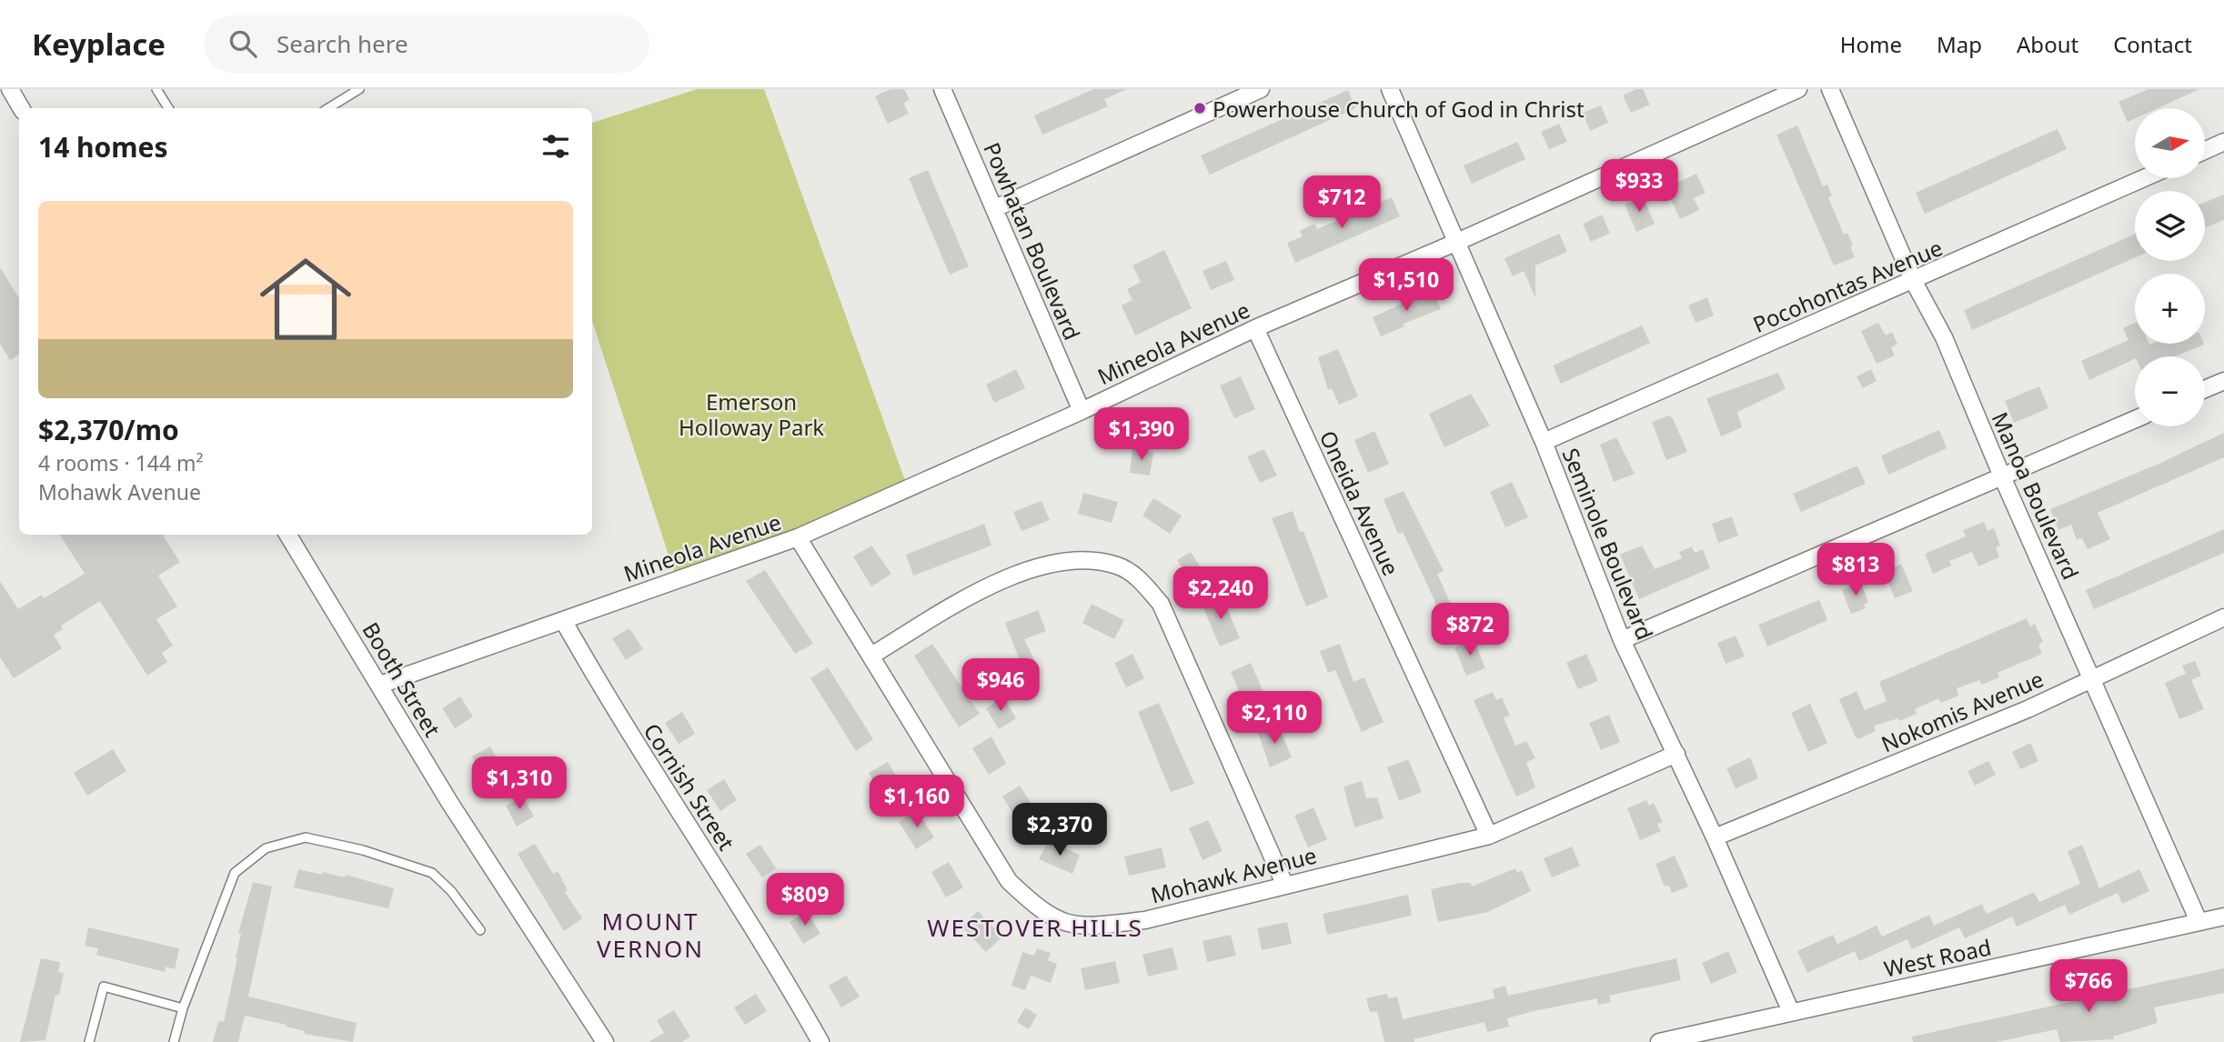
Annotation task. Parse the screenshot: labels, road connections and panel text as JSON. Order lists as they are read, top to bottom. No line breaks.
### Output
{"streets":{"street":["Powhatan Boulevard","Pocohontas Avenue","Mineola Avenue","Manoa Boulevard","Oneida Avenue","Seminole Boulevard","Booth Street","Nokomis Avenue","Cornish Street","Mohawk Avenue","West Road"]},"crossings":[["Powhatan Boulevard","Mineola Avenue"],["Pocohontas Avenue","Manoa Boulevard"],["Pocohontas Avenue","Seminole Boulevard"],["Mineola Avenue","Oneida Avenue"],["Mineola Avenue","Seminole Boulevard"],["Mineola Avenue","Booth Street"],["Mineola Avenue","Cornish Street"],["Mineola Avenue","Mohawk Avenue"],["Manoa Boulevard","Nokomis Avenue"],["Manoa Boulevard","West Road"],["Oneida Avenue","Mohawk Avenue"],["Seminole Boulevard","Nokomis Avenue"],["Seminole Boulevard","Mohawk Avenue"],["Seminole Boulevard","West Road"]],"districts":["MOUNT VERNON","WESTOVER HILLS"],"parks":["Emerson Holloway Park"],"places":["Powerhouse Church of God in Christ"],"north":"right","page":{"header":"Keyplace","search":"Search here","nav":["Home","Map","About","Contact"],"map_buttons":["+","−"],"heading":"14 homes","price":["$933","$712","$1,510","$1,390","$813","$2,240","$872","$946","$2,110","$1,310","$1,160","$2,370","$809","$766"],"list":[{"name":"$2,370/mo","note":"4 rooms · 144 m² · Mohawk Avenue"}]}}
